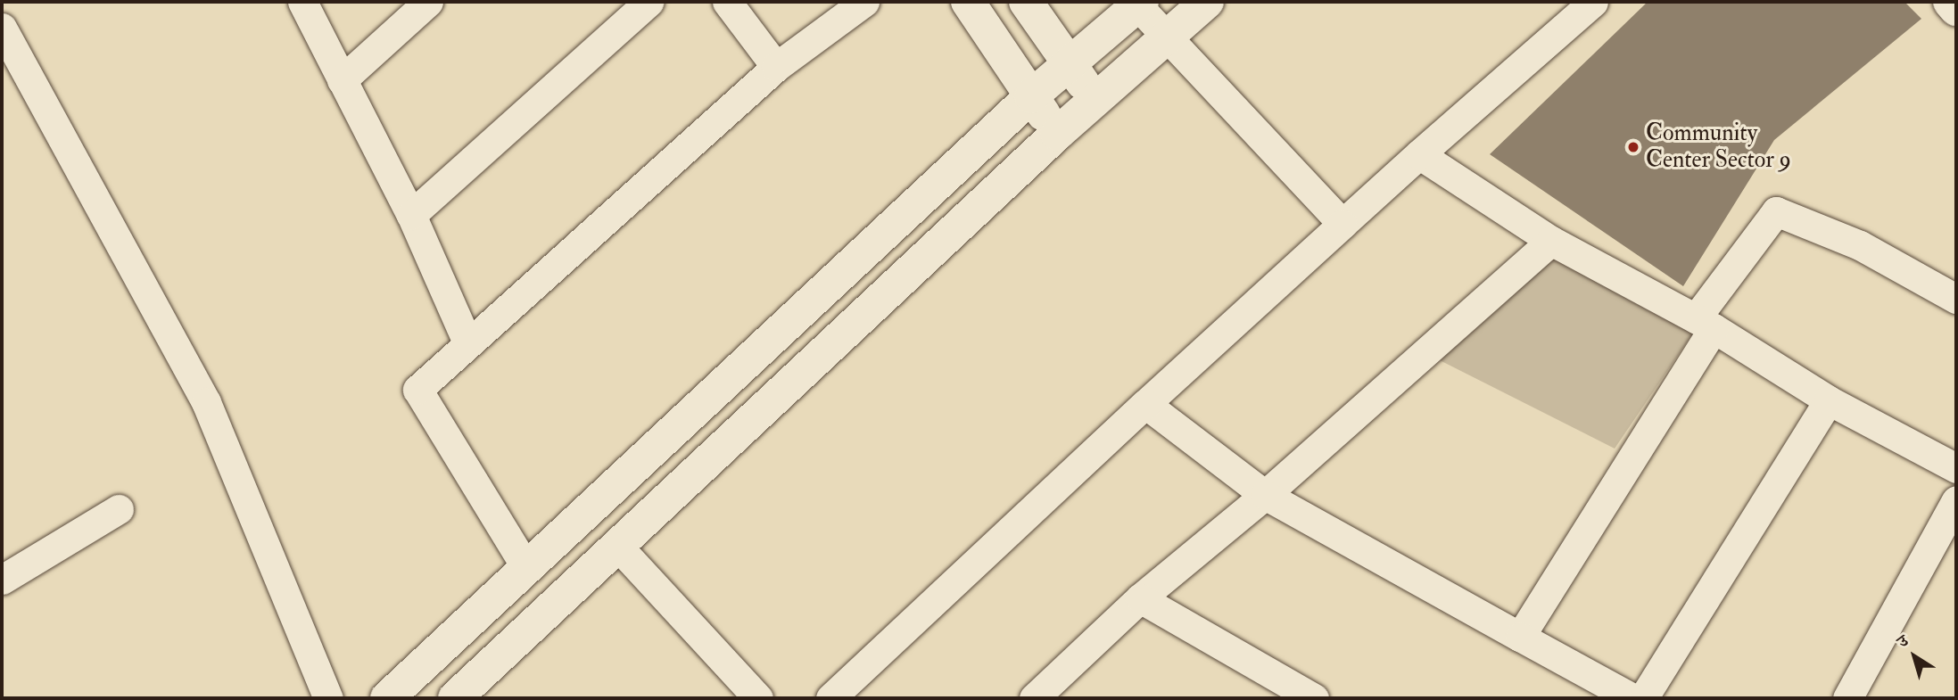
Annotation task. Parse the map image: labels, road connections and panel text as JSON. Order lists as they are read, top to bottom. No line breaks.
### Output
{"places":["Community Center Sector 9"],"north":"top left"}
